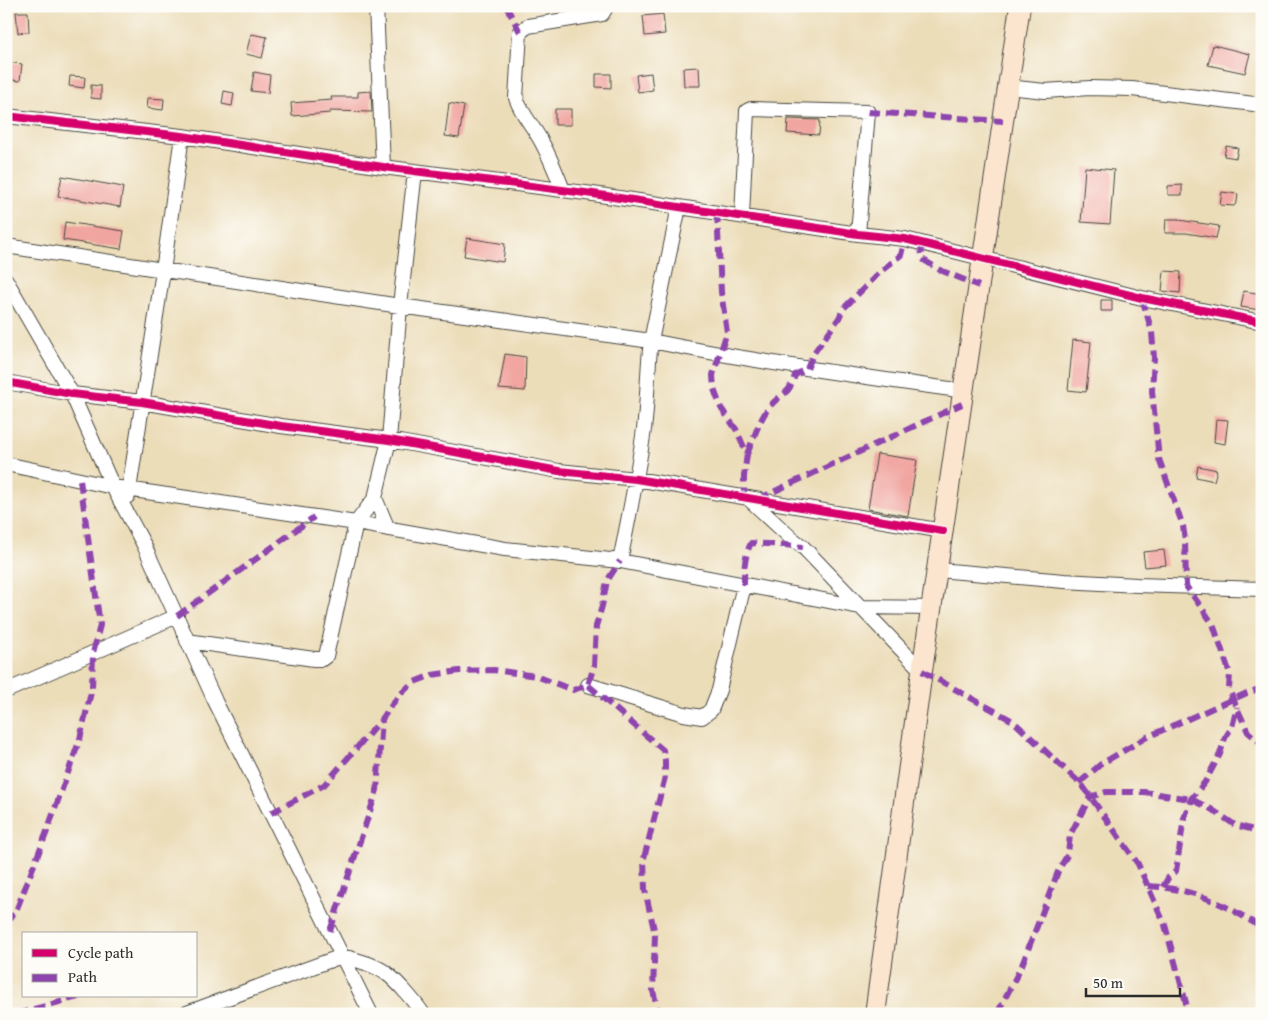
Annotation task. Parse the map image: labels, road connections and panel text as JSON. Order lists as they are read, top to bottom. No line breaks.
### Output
{"legend":["Cycle path","Path"],"scale_bar":"50 m"}
